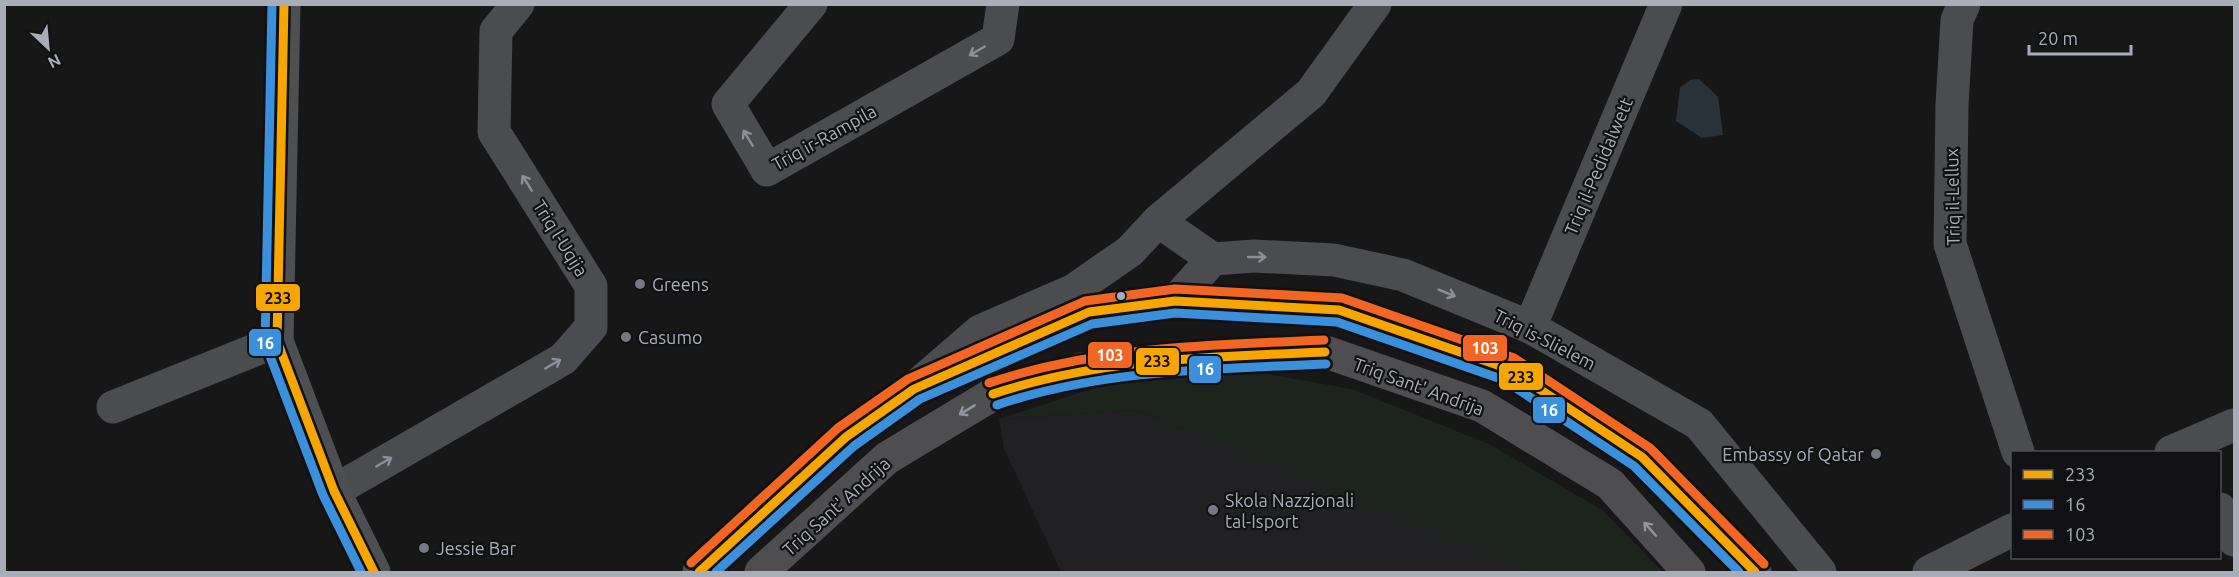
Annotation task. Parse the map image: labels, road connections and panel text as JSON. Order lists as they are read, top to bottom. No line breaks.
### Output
{"streets":{"highway":["Triq Sant' Andrija"],"street":["Triq ir-Rampila","Triq il-Pedidalwett","Triq il-Lellux","Triq l-Uqija","Triq is-Slielem"]},"crossings":[["Triq il-Pedidalwett","Triq is-Slielem"]],"one_way":["Triq is-Slielem","Triq Sant' Andrija"],"places":["Greens","Casumo","Embassy of Qatar","Skola Nazzjonali tal-Isport","Jessie Bar"],"lines":["transit line 233","transit line 16","transit line 103"],"legend":["233","16","103"],"scale_bar":"20 m","north":"bottom right"}
